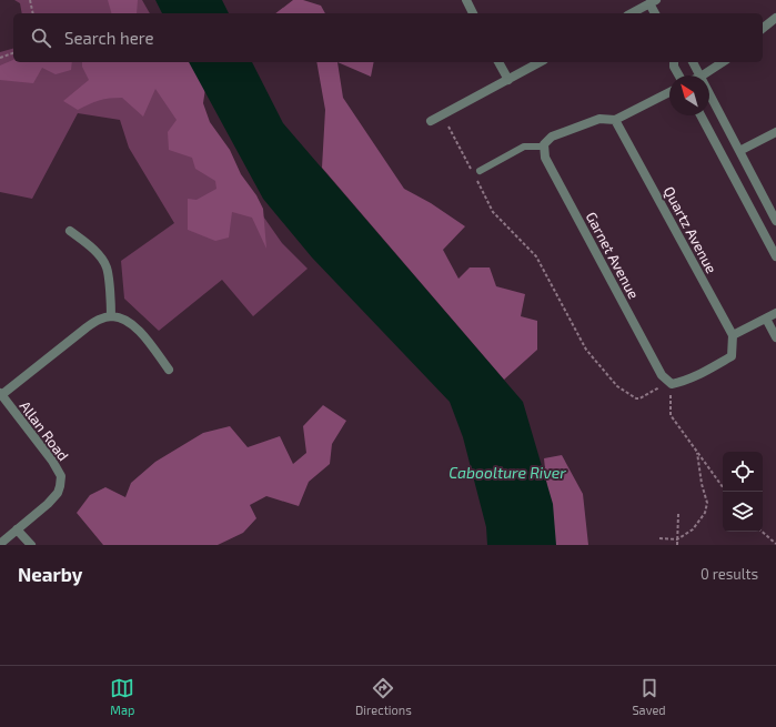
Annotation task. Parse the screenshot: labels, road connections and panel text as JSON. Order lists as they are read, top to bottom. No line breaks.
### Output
{"streets":{"street":["Quartz Avenue","Garnet Avenue","Allan Road"]},"water":["Caboolture River"],"north":"top left","page":{"search":"Search here","heading":["Nearby","0 results"],"nav":["Map","Directions","Saved"]}}
